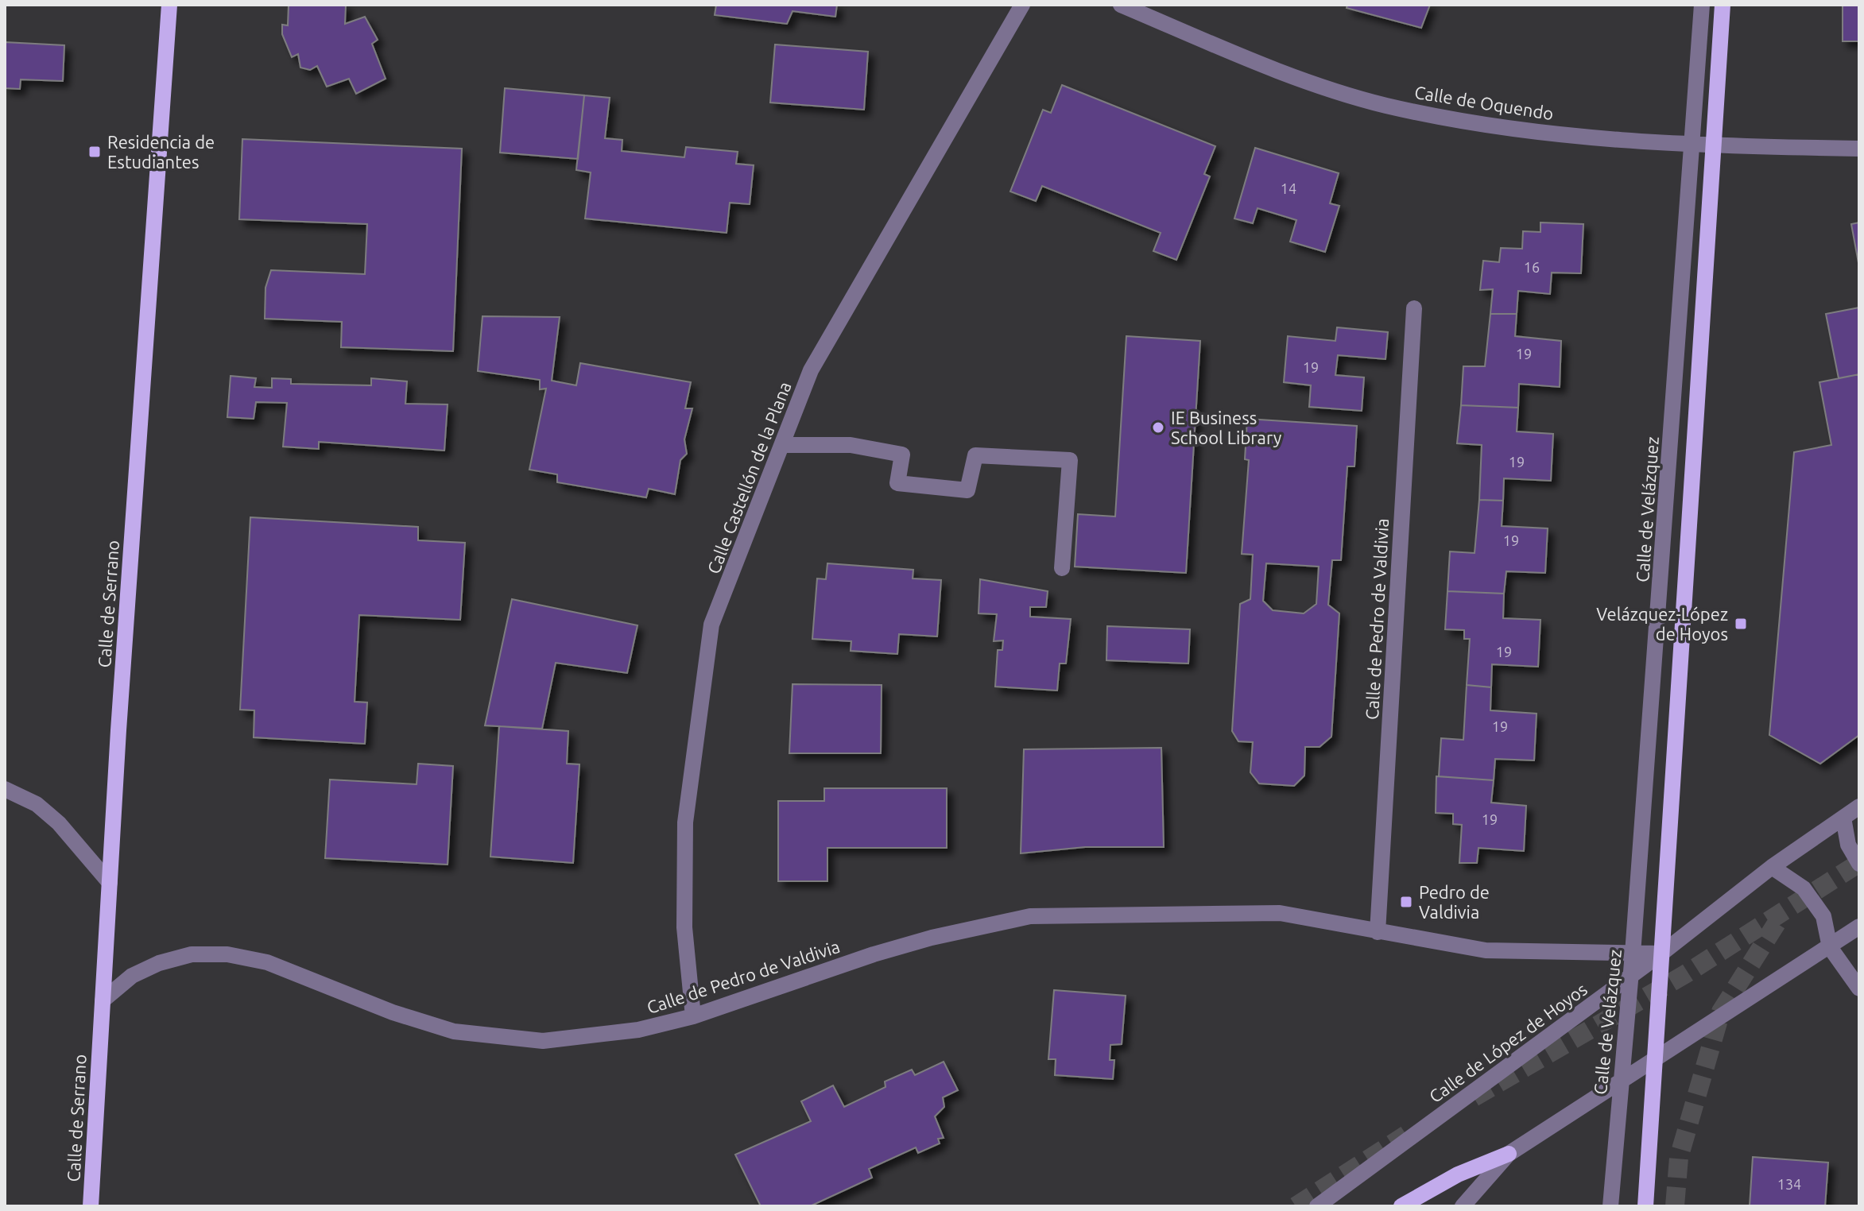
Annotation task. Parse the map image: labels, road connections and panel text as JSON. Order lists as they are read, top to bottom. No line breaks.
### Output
{"streets":{"main road":["Calle de Serrano"],"street":["Calle de Oquendo","Calle Castellón de la Plana","Calle de Velázquez","Calle de Pedro de Valdivia","Calle de López de Hoyos"]},"crossings":[["Calle de Oquendo","Calle de Velázquez"],["Calle Castellón de la Plana","Calle de Pedro de Valdivia"],["Calle de Velázquez","Calle de Pedro de Valdivia"],["Calle de Velázquez","Calle de López de Hoyos"],["Calle de Serrano","Calle de Pedro de Valdivia"],["Calle de Pedro de Valdivia","Calle de López de Hoyos"]],"places":{"transit":["Residencia de Estudiantes","Velázquez-López de Hoyos","Pedro de Valdivia"],"other":["IE Business School Library"]},"house_numbers":["14","16","19","19","19","19","19","19","19","134"]}
